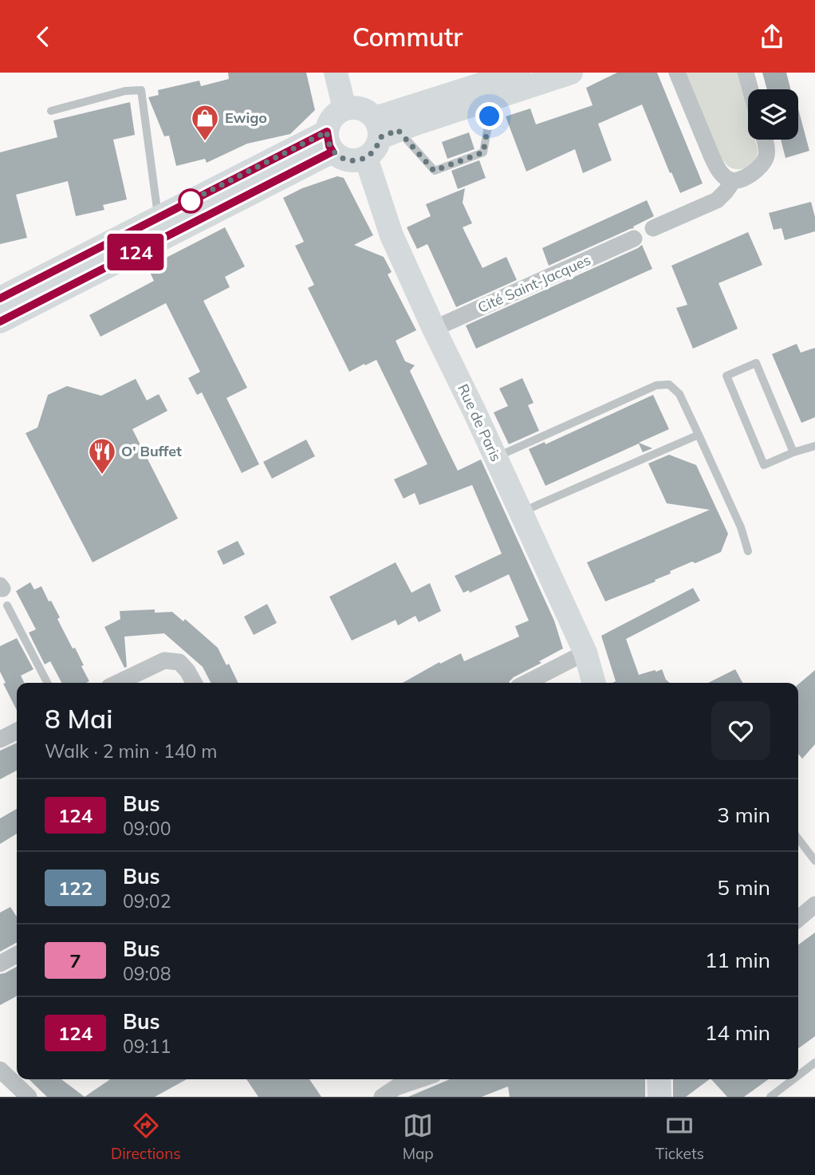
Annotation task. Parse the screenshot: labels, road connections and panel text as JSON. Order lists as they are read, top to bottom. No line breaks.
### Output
{"streets":{"main road":["Rue de Paris"],"street":["Cité Saint-Jacques"]},"crossings":[["Cité Saint-Jacques","Rue de Paris"]],"places":{"shop":["Ewigo"],"restaurant":["O' Buffet"]},"lines":["bus line 124"],"page":{"header":"Commutr","on_map":"124","heading":["8 Mai","Walk · 2 min · 140 m"],"list":[{"mark":"124","name":"Bus","note":"09:00","value":"3 min"},{"mark":"122","name":"Bus","note":"09:02","value":"5 min"},{"mark":"7","name":"Bus","note":"09:08","value":"11 min"},{"mark":"124","name":"Bus","note":"09:11","value":"14 min"}],"tabs":["Directions","Map","Tickets"]}}
